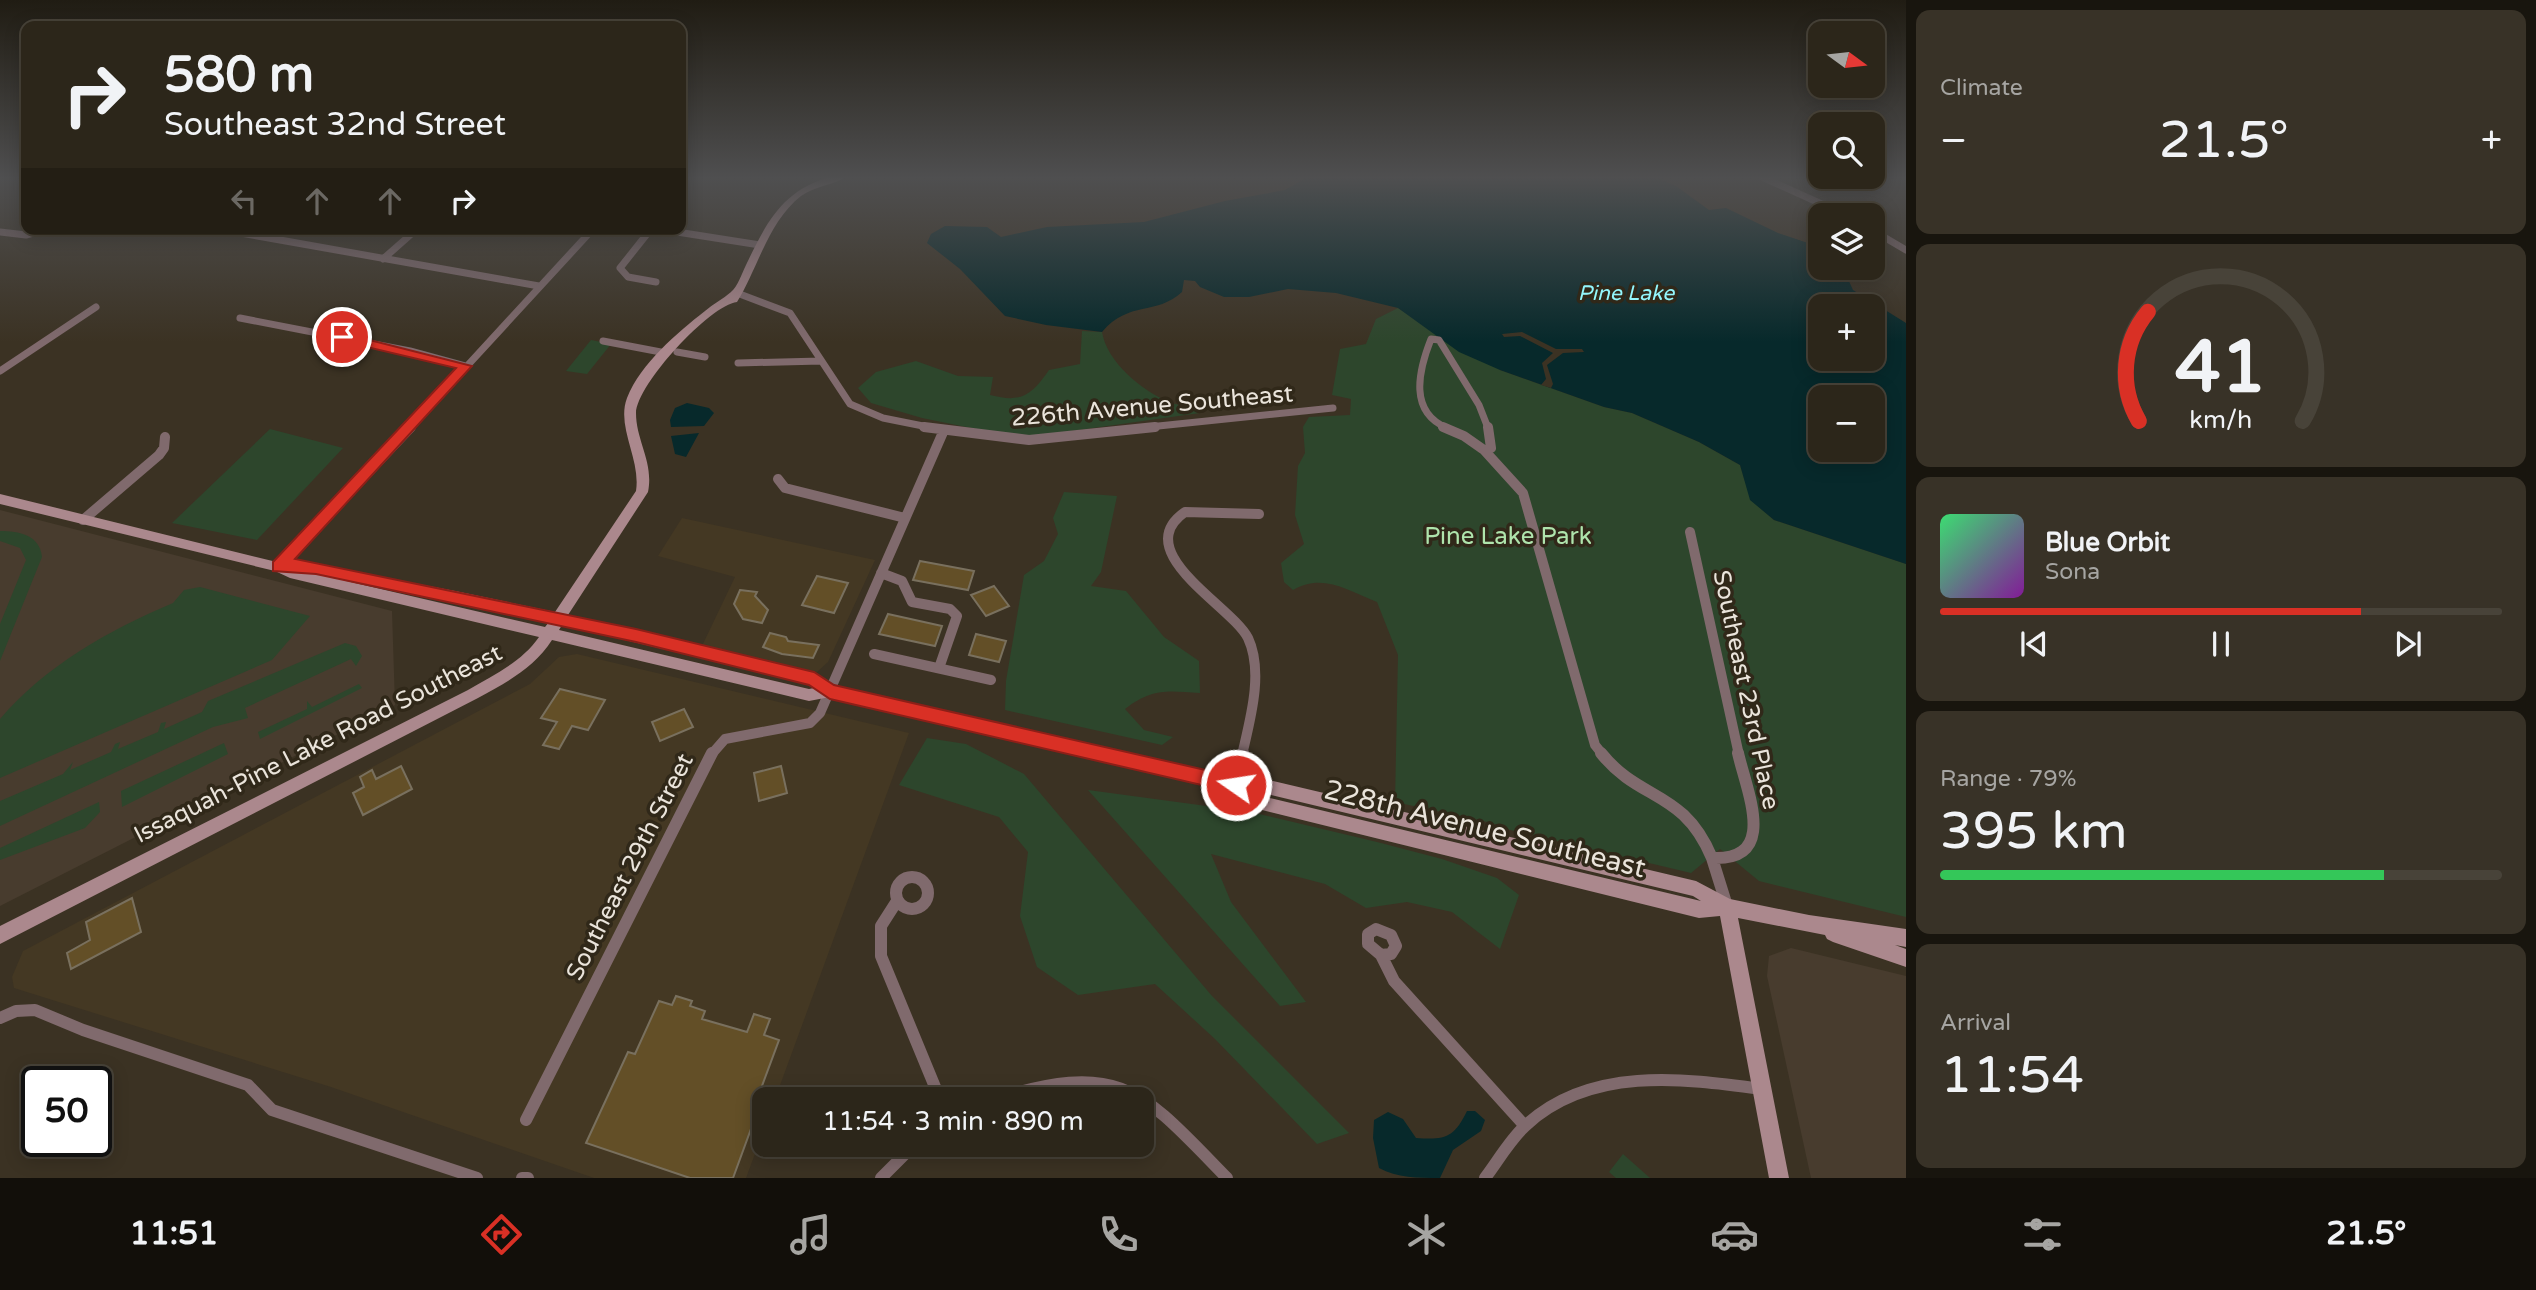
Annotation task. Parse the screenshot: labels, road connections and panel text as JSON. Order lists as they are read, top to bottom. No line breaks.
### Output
{"streets":{"main road":["Issaquah-Pine Lake Road Southeast","228th Avenue Southeast"],"street":["226th Avenue Southeast","Southeast 23rd Place","Southeast 29th Street"]},"crossings":[["226th Avenue Southeast","Southeast 29th Street"],["Issaquah-Pine Lake Road Southeast","228th Avenue Southeast"],["228th Avenue Southeast","Southeast 29th Street"]],"water":["Pine Lake"],"parks":["Pine Lake Park"],"north":"right","page":{"tile":["Climate",["Range · 79%","395 km"],["Arrival","11:54"]],"map_buttons":["+","−"],"turn":["580 m","Southeast 32nd Street"],"heat":["−","21.5°","+"],"song":["Blue Orbit","Sona"],"limit":"50","trip":"11:54 · 3 min · 890 m","tabs":["11:51","21.5°"],"gauge":["41","km/h"]}}
